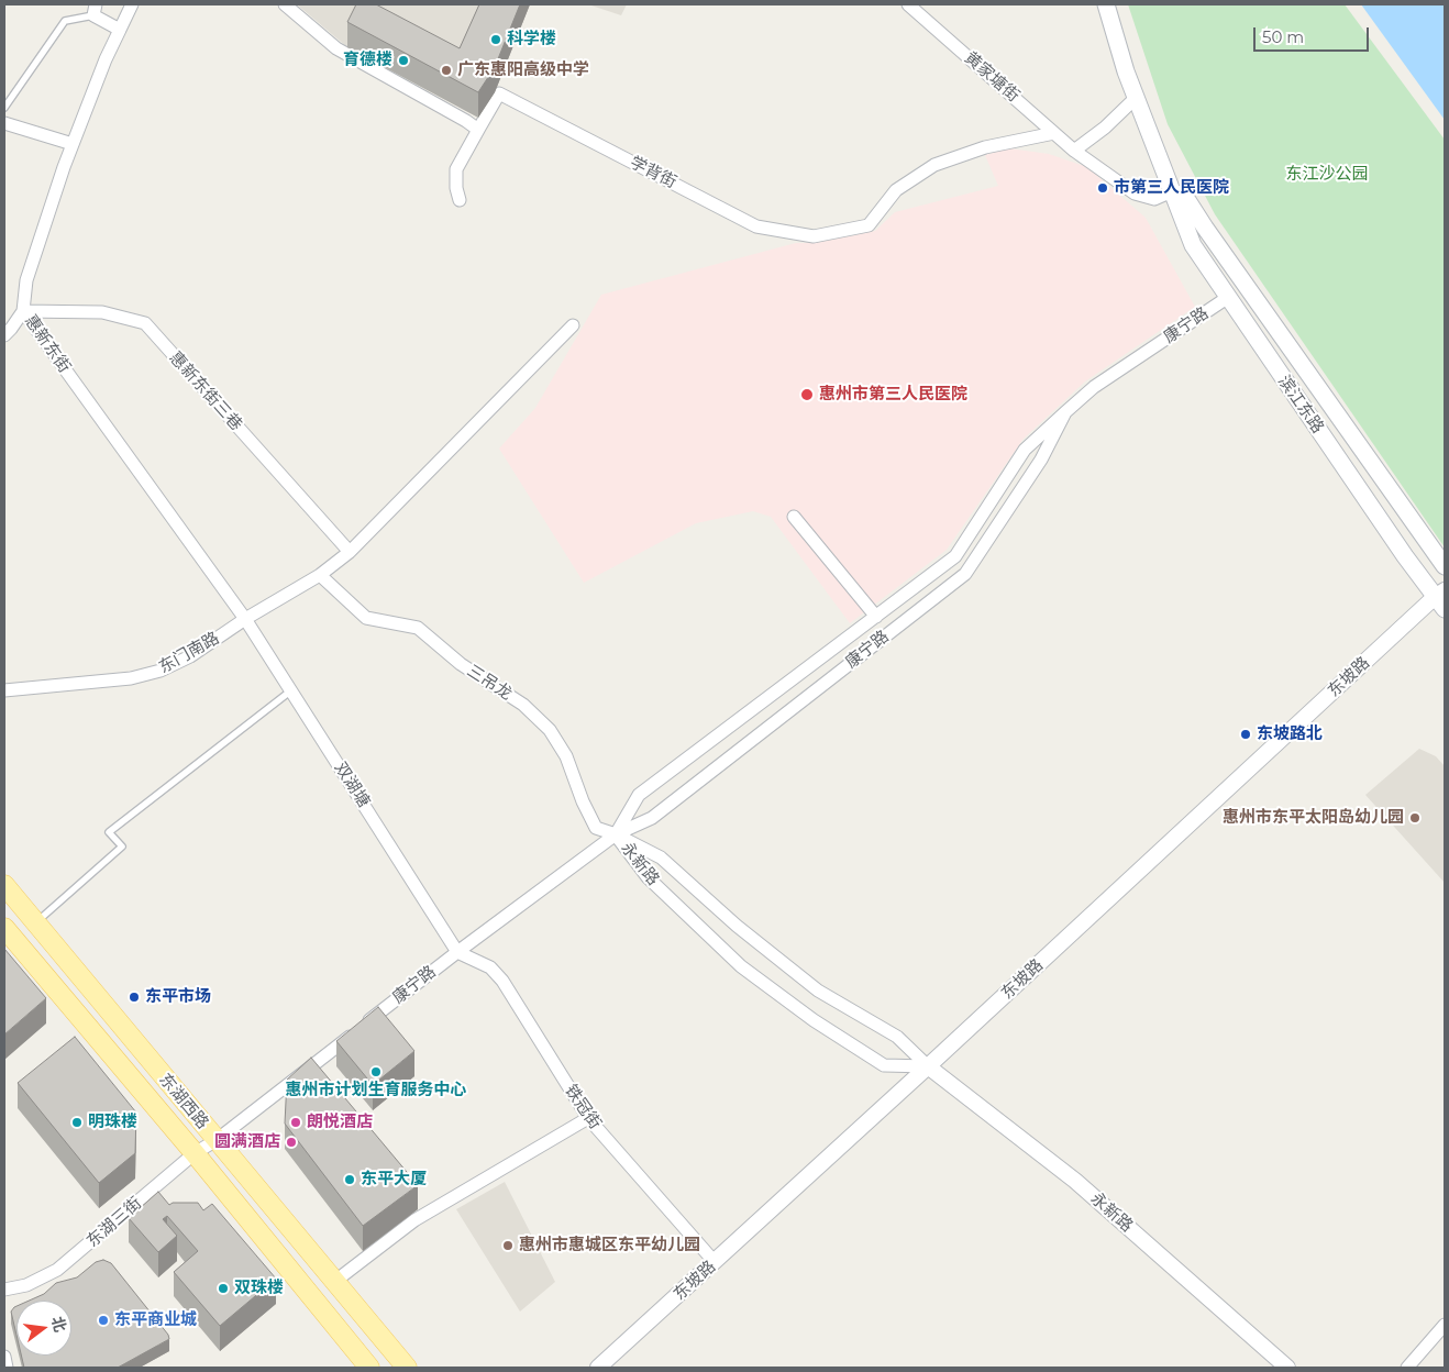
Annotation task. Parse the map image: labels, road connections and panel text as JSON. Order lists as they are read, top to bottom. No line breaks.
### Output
{"streets":{"main road":["滨江东路","东湖西路"],"street":["黄家塘街","学背街","康宁路","惠新东街","惠新东街三巷","东门南路","东坡路","三吊龙","双湖塘","永新路","铁冠街","东湖三街"]},"crossings":[["黄家塘街","学背街"],["黄家塘街","滨江东路"],["康宁路","滨江东路"],["康宁路","三吊龙"],["康宁路","双湖塘"],["康宁路","永新路"],["康宁路","东湖西路"],["康宁路","铁冠街"],["康宁路","东湖三街"],["惠新东街","惠新东街三巷"],["惠新东街","东门南路"],["惠新东街","双湖塘"],["惠新东街三巷","东门南路"],["滨江东路","东坡路"],["东门南路","三吊龙"],["东门南路","双湖塘"],["东坡路","永新路"],["东坡路","铁冠街"],["三吊龙","永新路"],["双湖塘","铁冠街"],["东湖西路","东湖三街"]],"parks":["东江沙公园"],"places":["科学楼","育德楼","广东惠阳高级中学","市第三人民医院","惠州市第三人民医院","东坡路北","惠州市东平太阳岛幼儿园","东平市场","惠州市计划生育服务中心","明珠楼","朗悦酒店","圆满酒店","东平大厦","惠州市惠城区东平幼儿园","双珠楼","东平商业城"],"scale_bar":"50 m","north":"right"}
